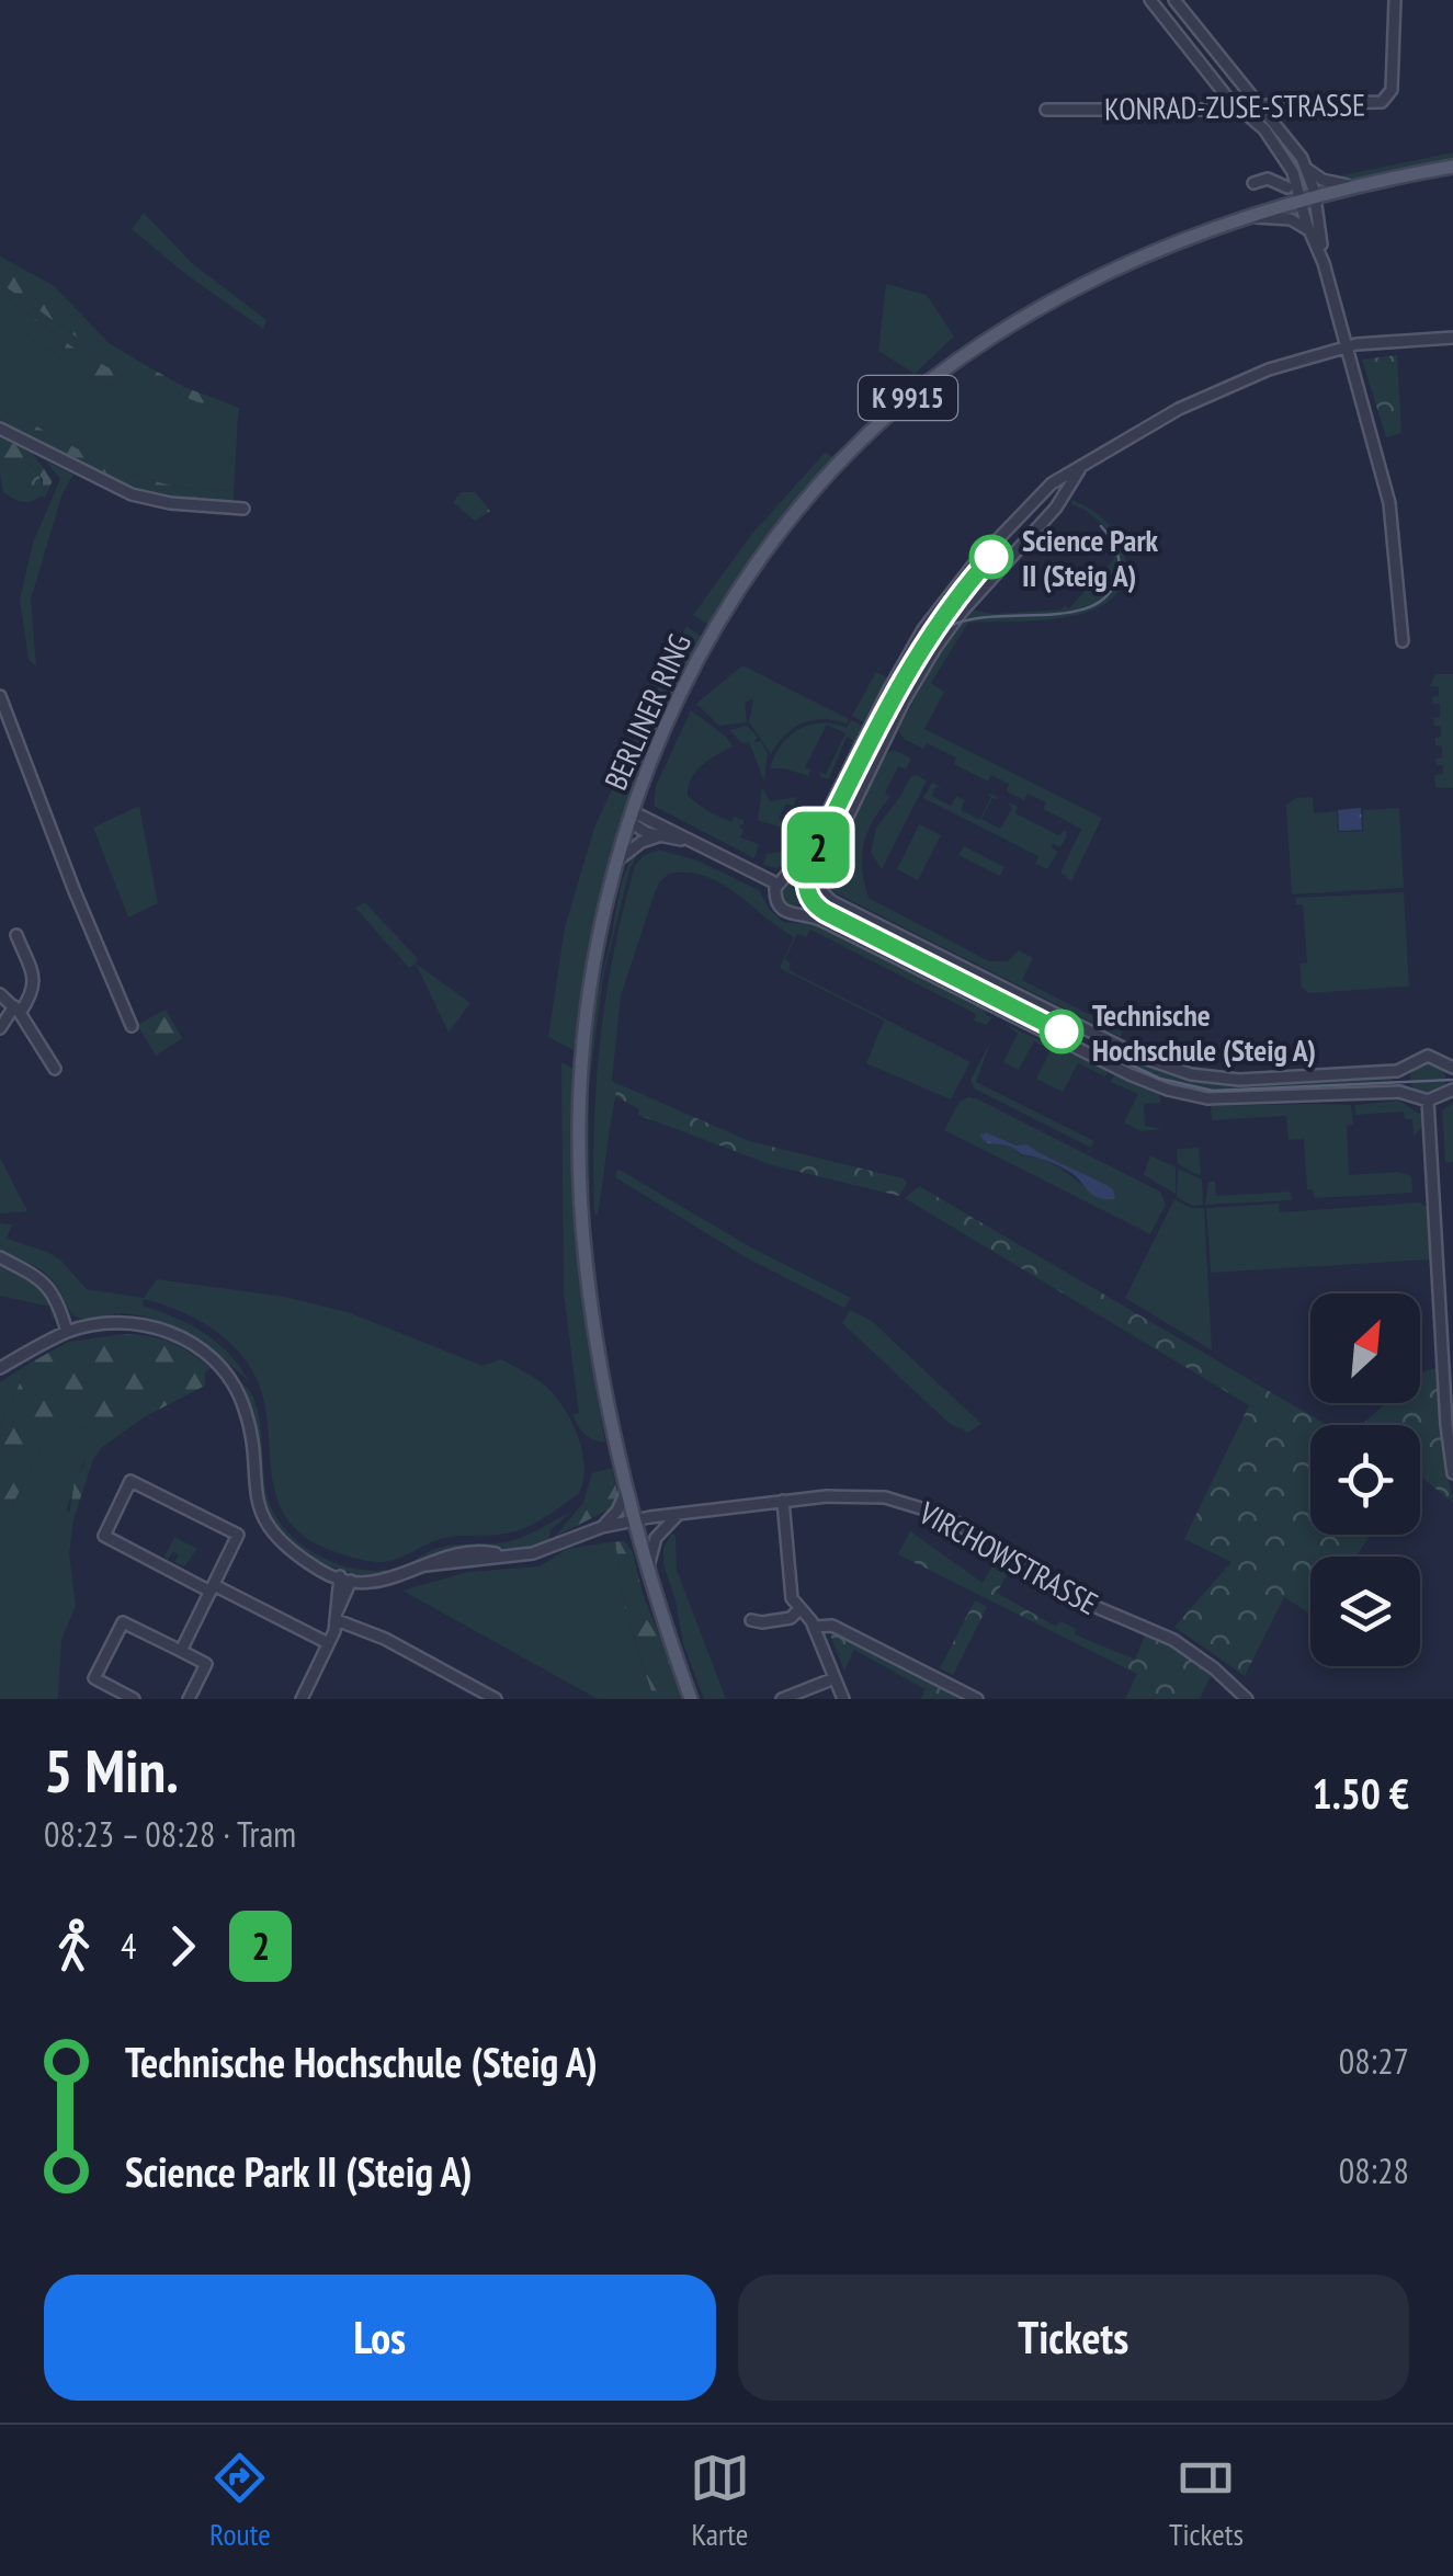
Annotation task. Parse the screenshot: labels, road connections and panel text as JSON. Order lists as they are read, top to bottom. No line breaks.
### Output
{"streets":{"main road":["K 9915","BERLINER RING"],"street":["KONRAD-ZUSE-STRASSE","VIRCHOWSTRASSE"]},"crossings":[["BERLINER RING","VIRCHOWSTRASSE"]],"places":["Science Park II (Steig A)","Technische Hochschule (Steig A)"],"lines":["tram line 2"],"north":"top right","page":{"on_map":"2","heading":["5 Min.","08:23 – 08:28 · Tram","1.50 €"],"legs":["4","2"],"list":[{"name":"Technische Hochschule (Steig A)","value":"08:27"},{"name":"Science Park II (Steig A)","value":"08:28"}],"buttons":["Los","Tickets"],"tabs":["Route","Karte","Tickets"]}}
